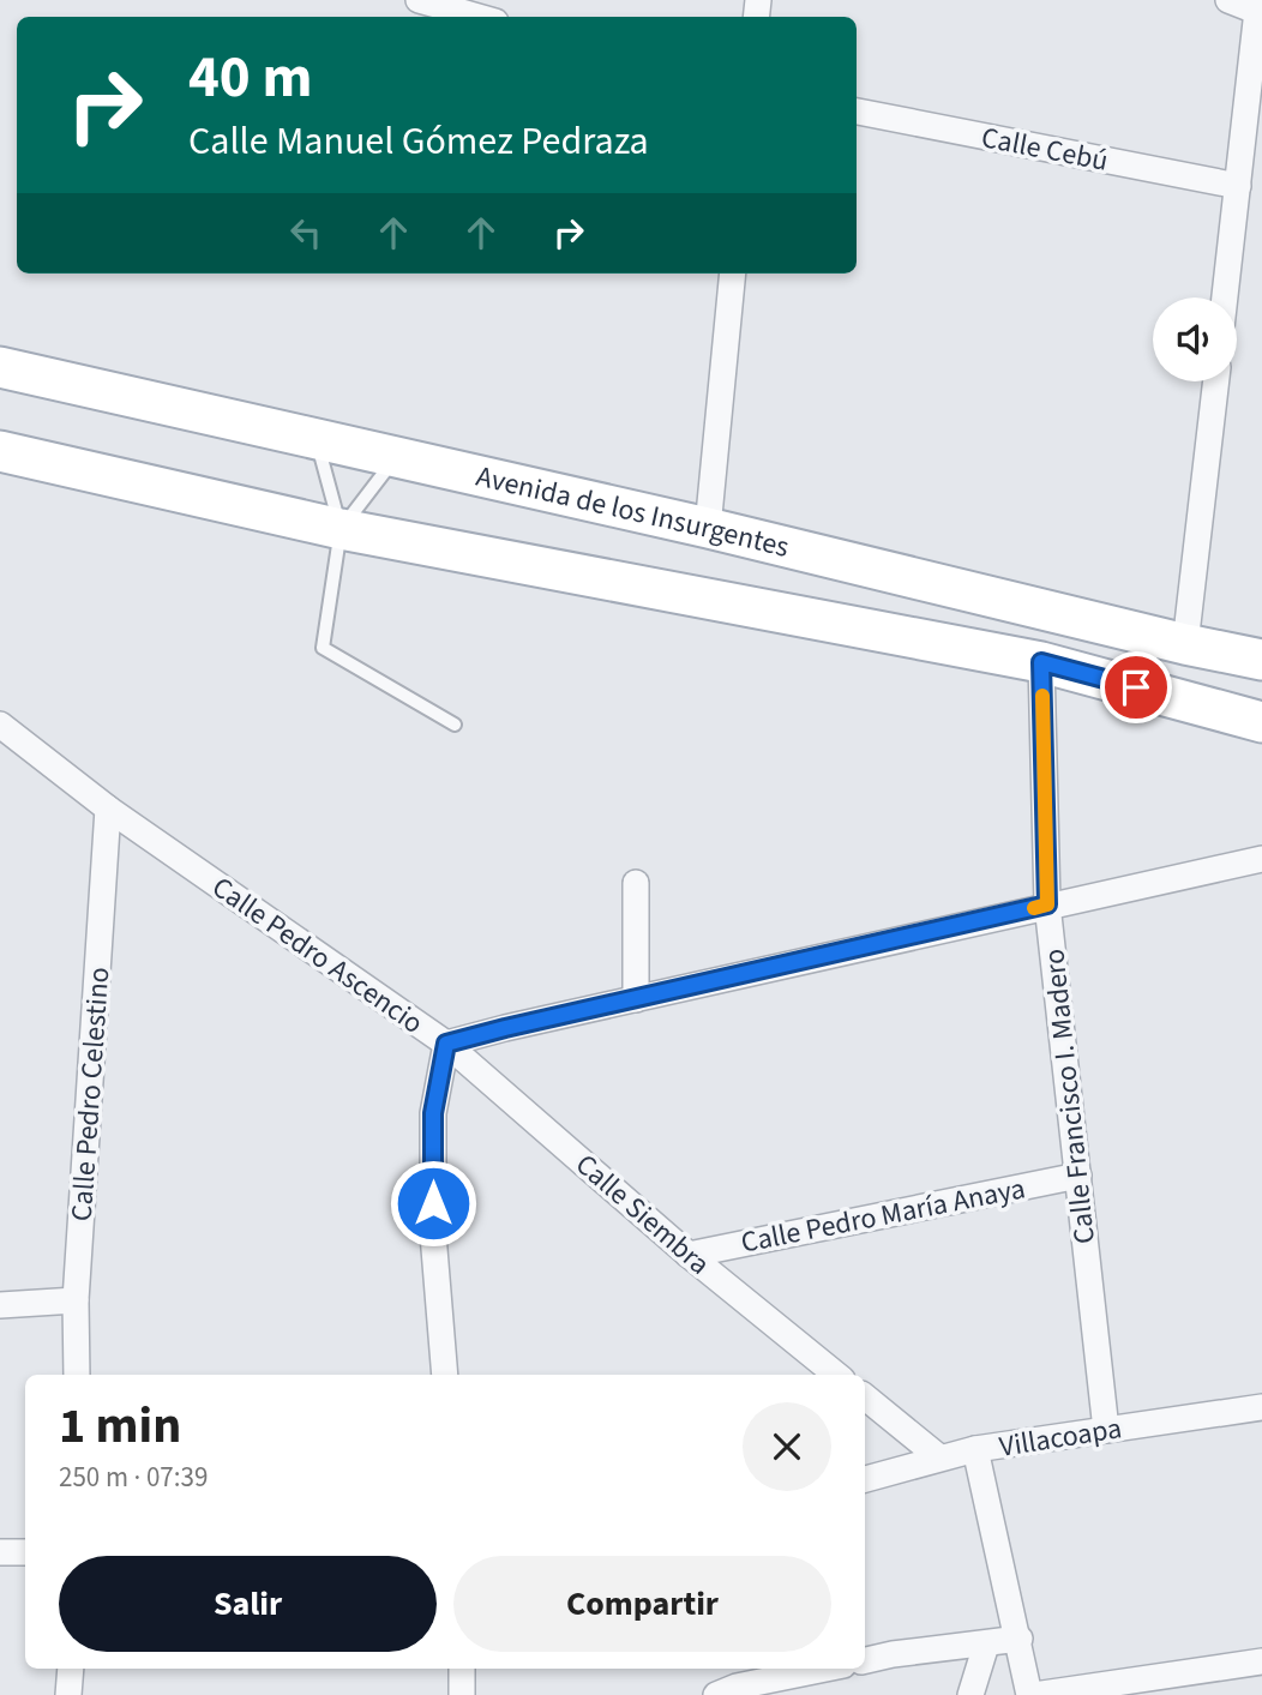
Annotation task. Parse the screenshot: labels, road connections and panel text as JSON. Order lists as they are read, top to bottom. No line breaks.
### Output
{"streets":{"main road":["Avenida de los Insurgentes"],"street":["Calle Cebú","Calle Pedro Ascencio","Calle Pedro Celestino","Calle Francisco I. Madero","Calle Siembra","Calle Pedro María Anaya","Villacoapa"]},"crossings":[["Calle Pedro Ascencio","Calle Pedro Celestino"],["Calle Pedro Ascencio","Calle Siembra"],["Calle Francisco I. Madero","Calle Pedro María Anaya"],["Calle Francisco I. Madero","Villacoapa"],["Calle Siembra","Calle Pedro María Anaya"]],"page":{"turn":["40 m","Calle Manuel Gómez Pedraza"],"heading":["1 min","250 m · 07:39"],"buttons":["Salir","Compartir"]}}
